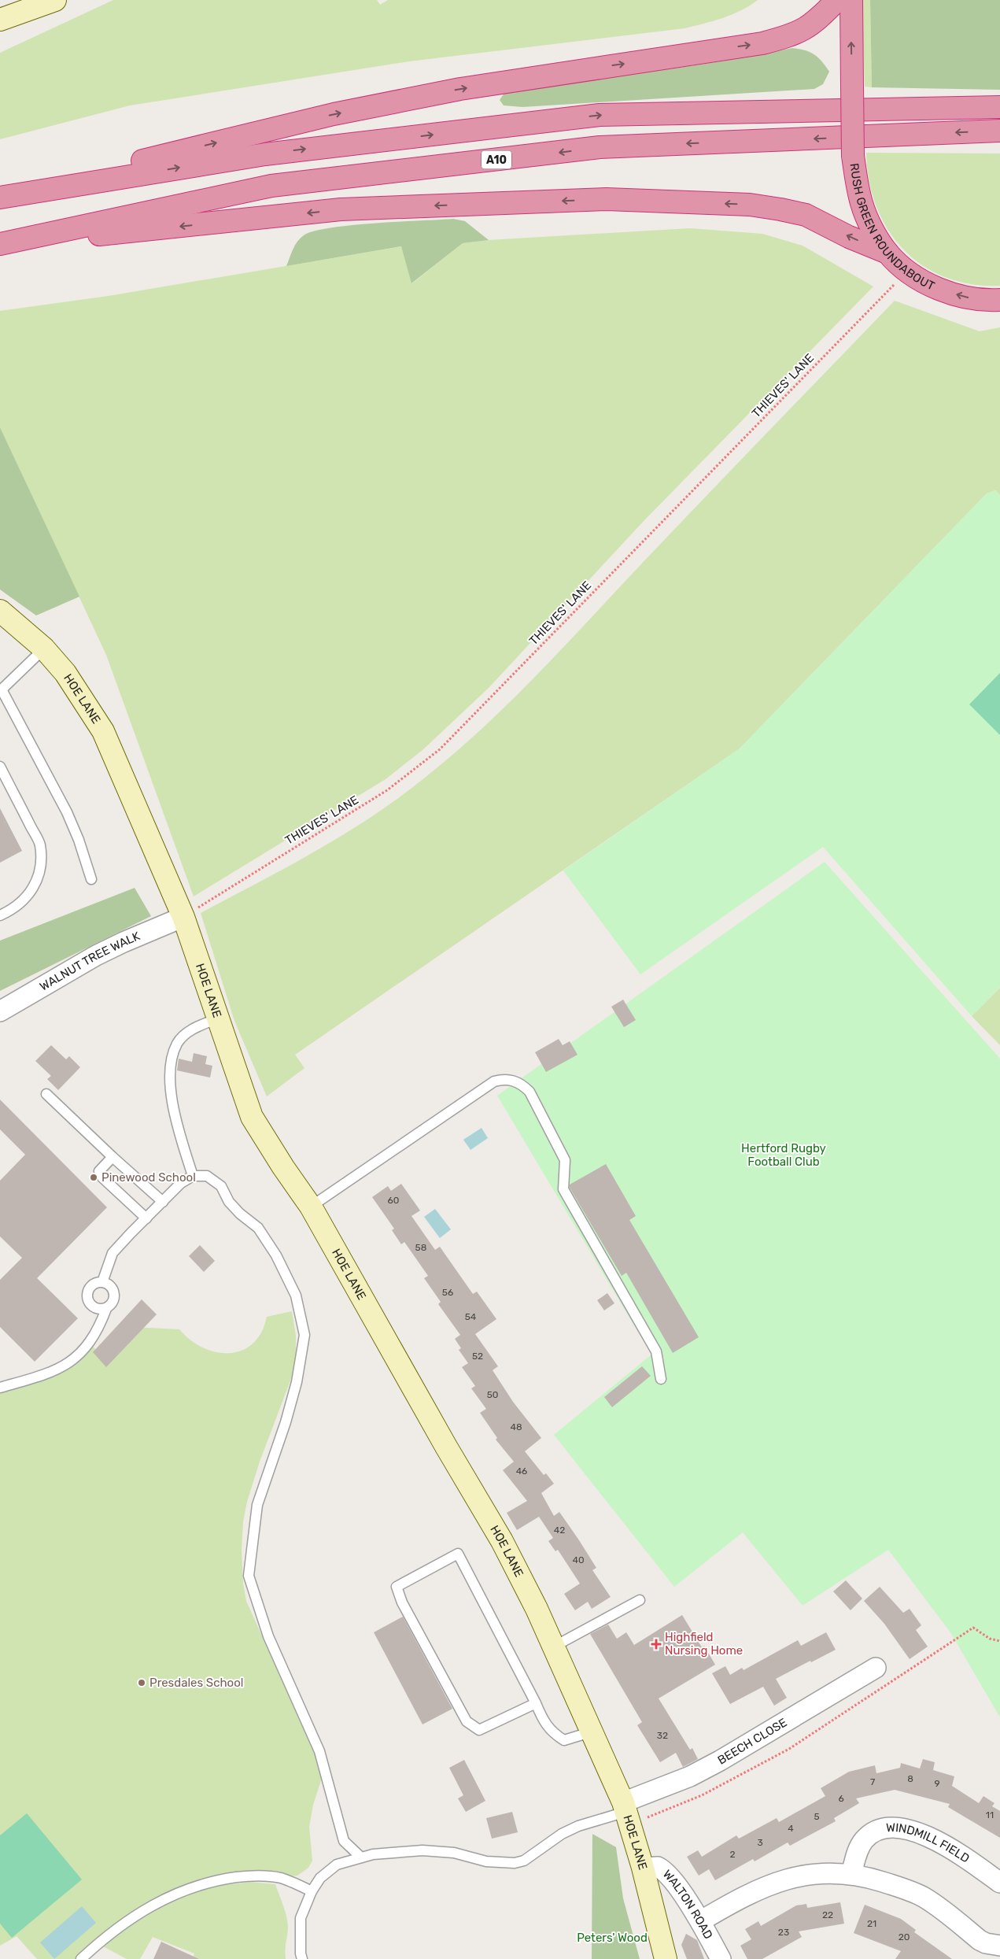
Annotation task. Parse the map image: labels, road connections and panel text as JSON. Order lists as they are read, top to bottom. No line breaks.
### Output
{"streets":{"highway":["A10","RUSH GREEN ROUNDABOUT"],"street":["HOE LANE","WALNUT TREE WALK","BEECH CLOSE","WINDMILL FIELD","WALTON ROAD"],"path":["THIEVES' LANE"]},"crossings":[["RUSH GREEN ROUNDABOUT","THIEVES' LANE"],["THIEVES' LANE","HOE LANE"],["THIEVES' LANE","WALNUT TREE WALK"],["HOE LANE","WALNUT TREE WALK"],["HOE LANE","BEECH CLOSE"],["HOE LANE","WALTON ROAD"]],"one_way":["RUSH GREEN ROUNDABOUT"],"parks":["Hertford Rugby Football Club","Peters' Wood"],"places":{"other":["Pinewood School","Presdales School"],"health":["Highfield Nursing Home"]},"house_numbers":["60","58","56","54","52","50","48","46","42","40","32","8","7","9","6","11","5","4","3","2","22","21","23","20"]}
